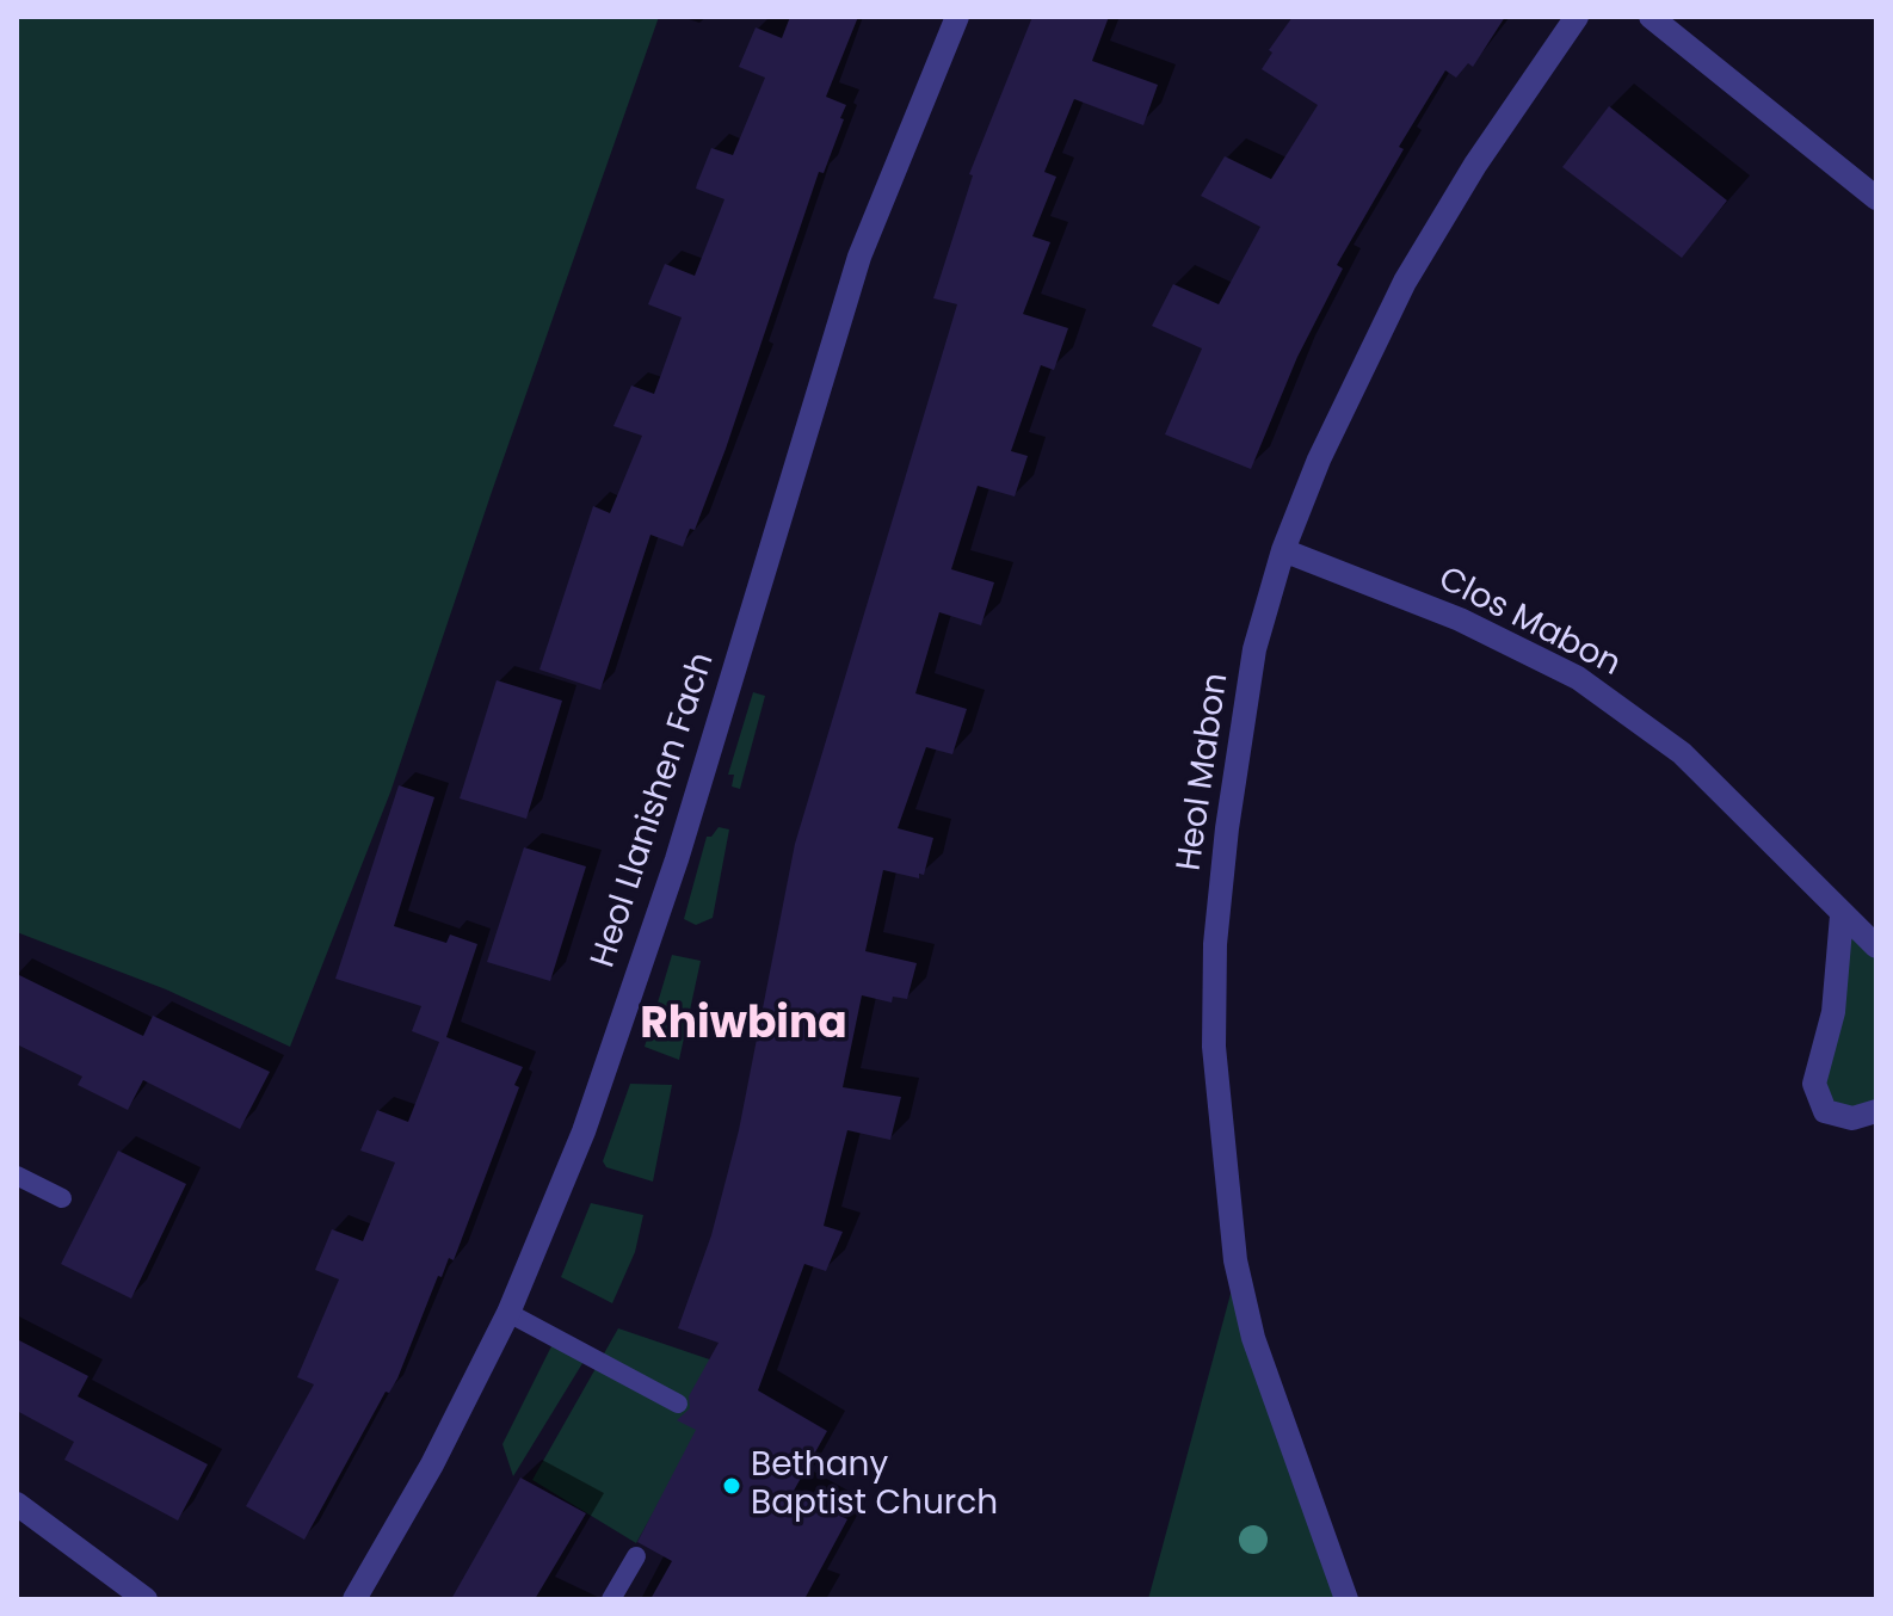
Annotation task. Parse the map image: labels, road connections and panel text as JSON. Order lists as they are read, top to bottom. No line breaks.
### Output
{"streets":{"street":["Clos Mabon","Heol Mabon","Heol Llanishen Fach"]},"crossings":[["Clos Mabon","Heol Mabon"]],"districts":["Rhiwbina"],"places":["Bethany Baptist Church"]}
